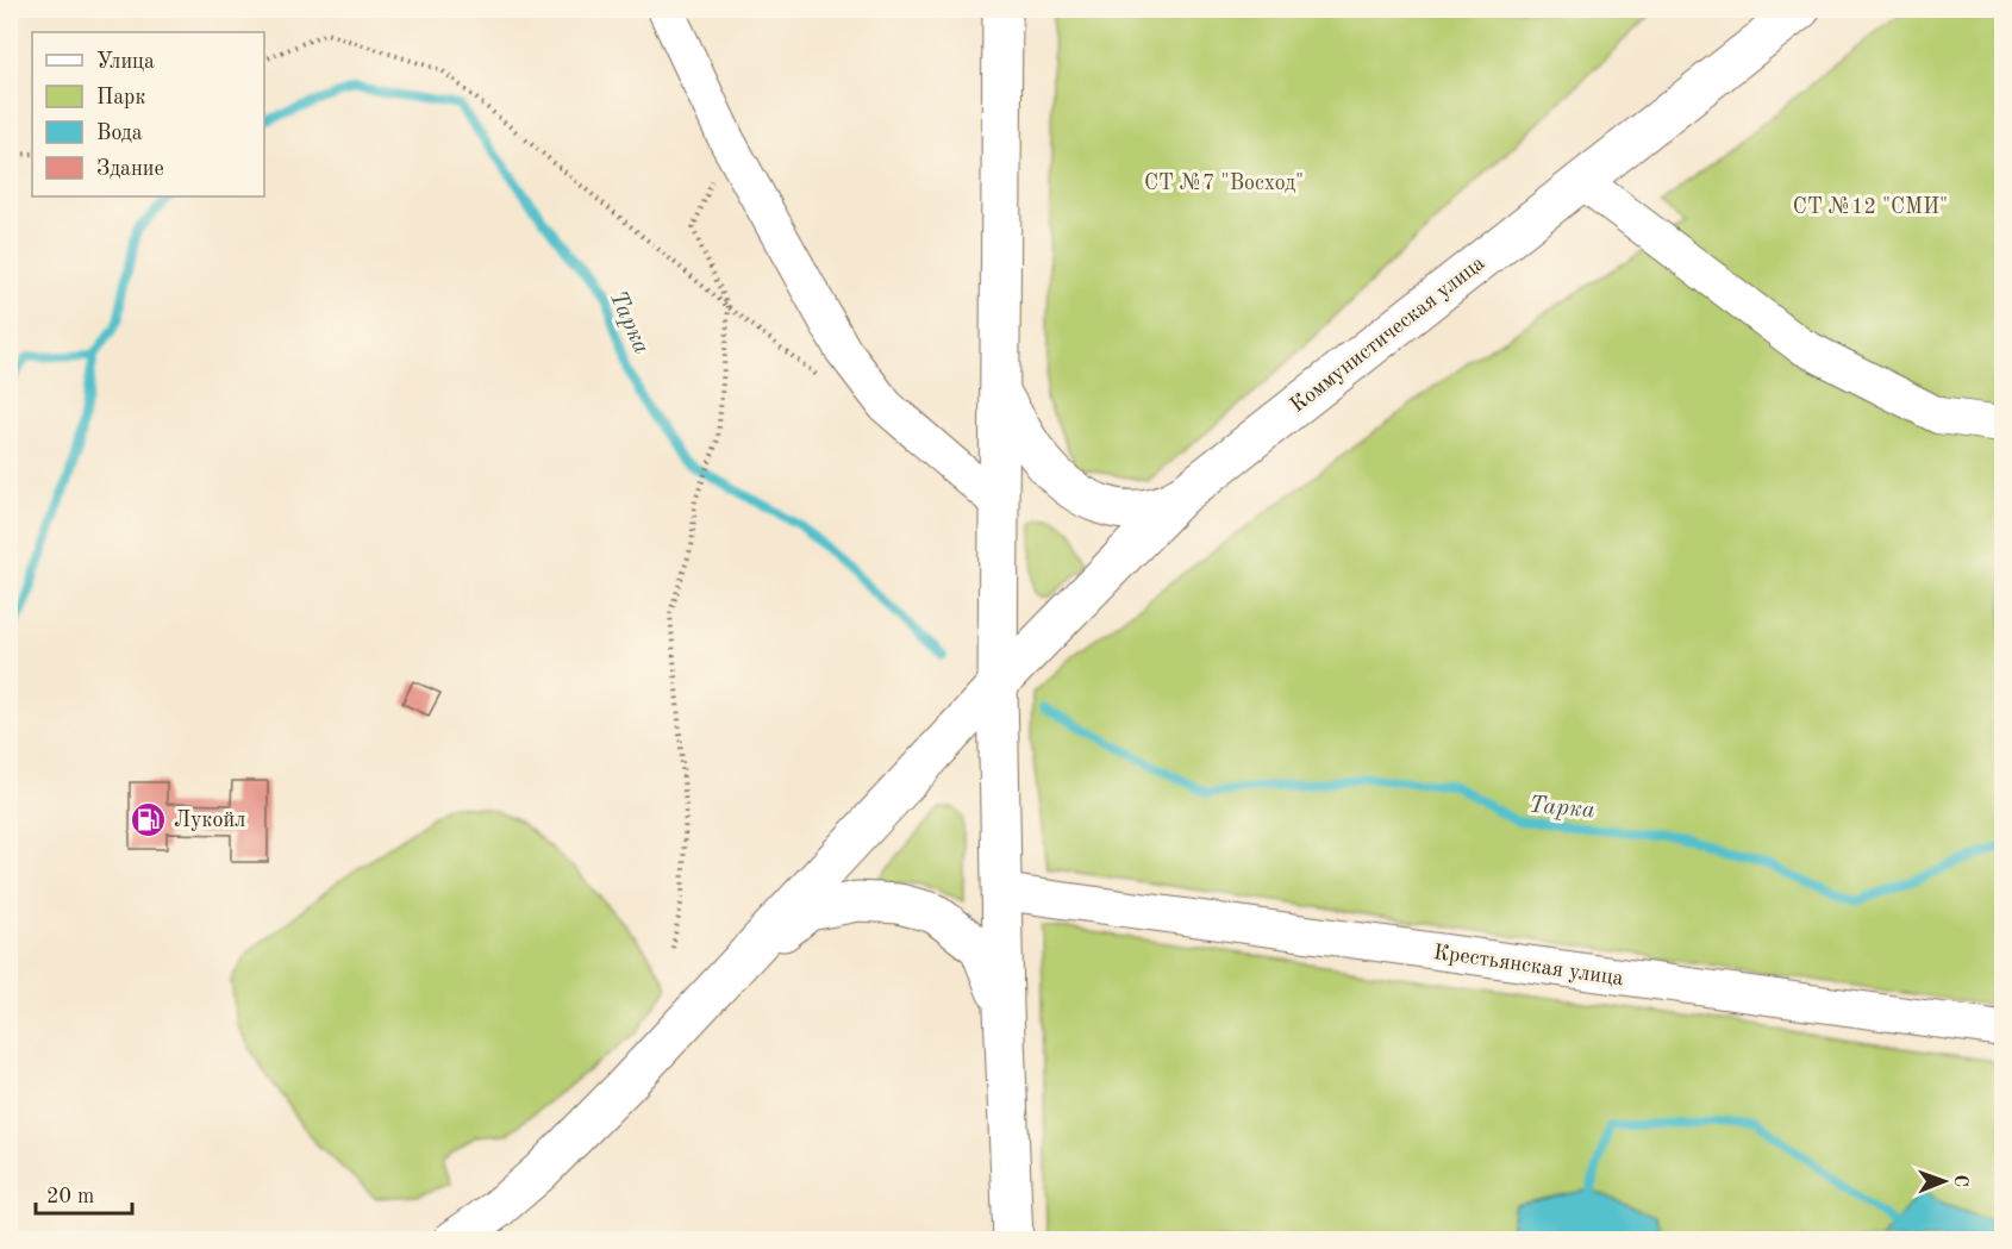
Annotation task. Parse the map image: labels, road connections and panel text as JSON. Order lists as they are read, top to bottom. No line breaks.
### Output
{"streets":{"main road":["Коммунистическая улица"],"street":["Крестьянская улица"]},"water":["Тарка"],"parks":["СТ №7 \"Восход\"","СТ №12 \"СМИ\""],"places":{"fuel station":["Лукойл"]},"legend":["Улица","Парк","Вода","Здание"],"scale_bar":"20 m","north":"right"}
